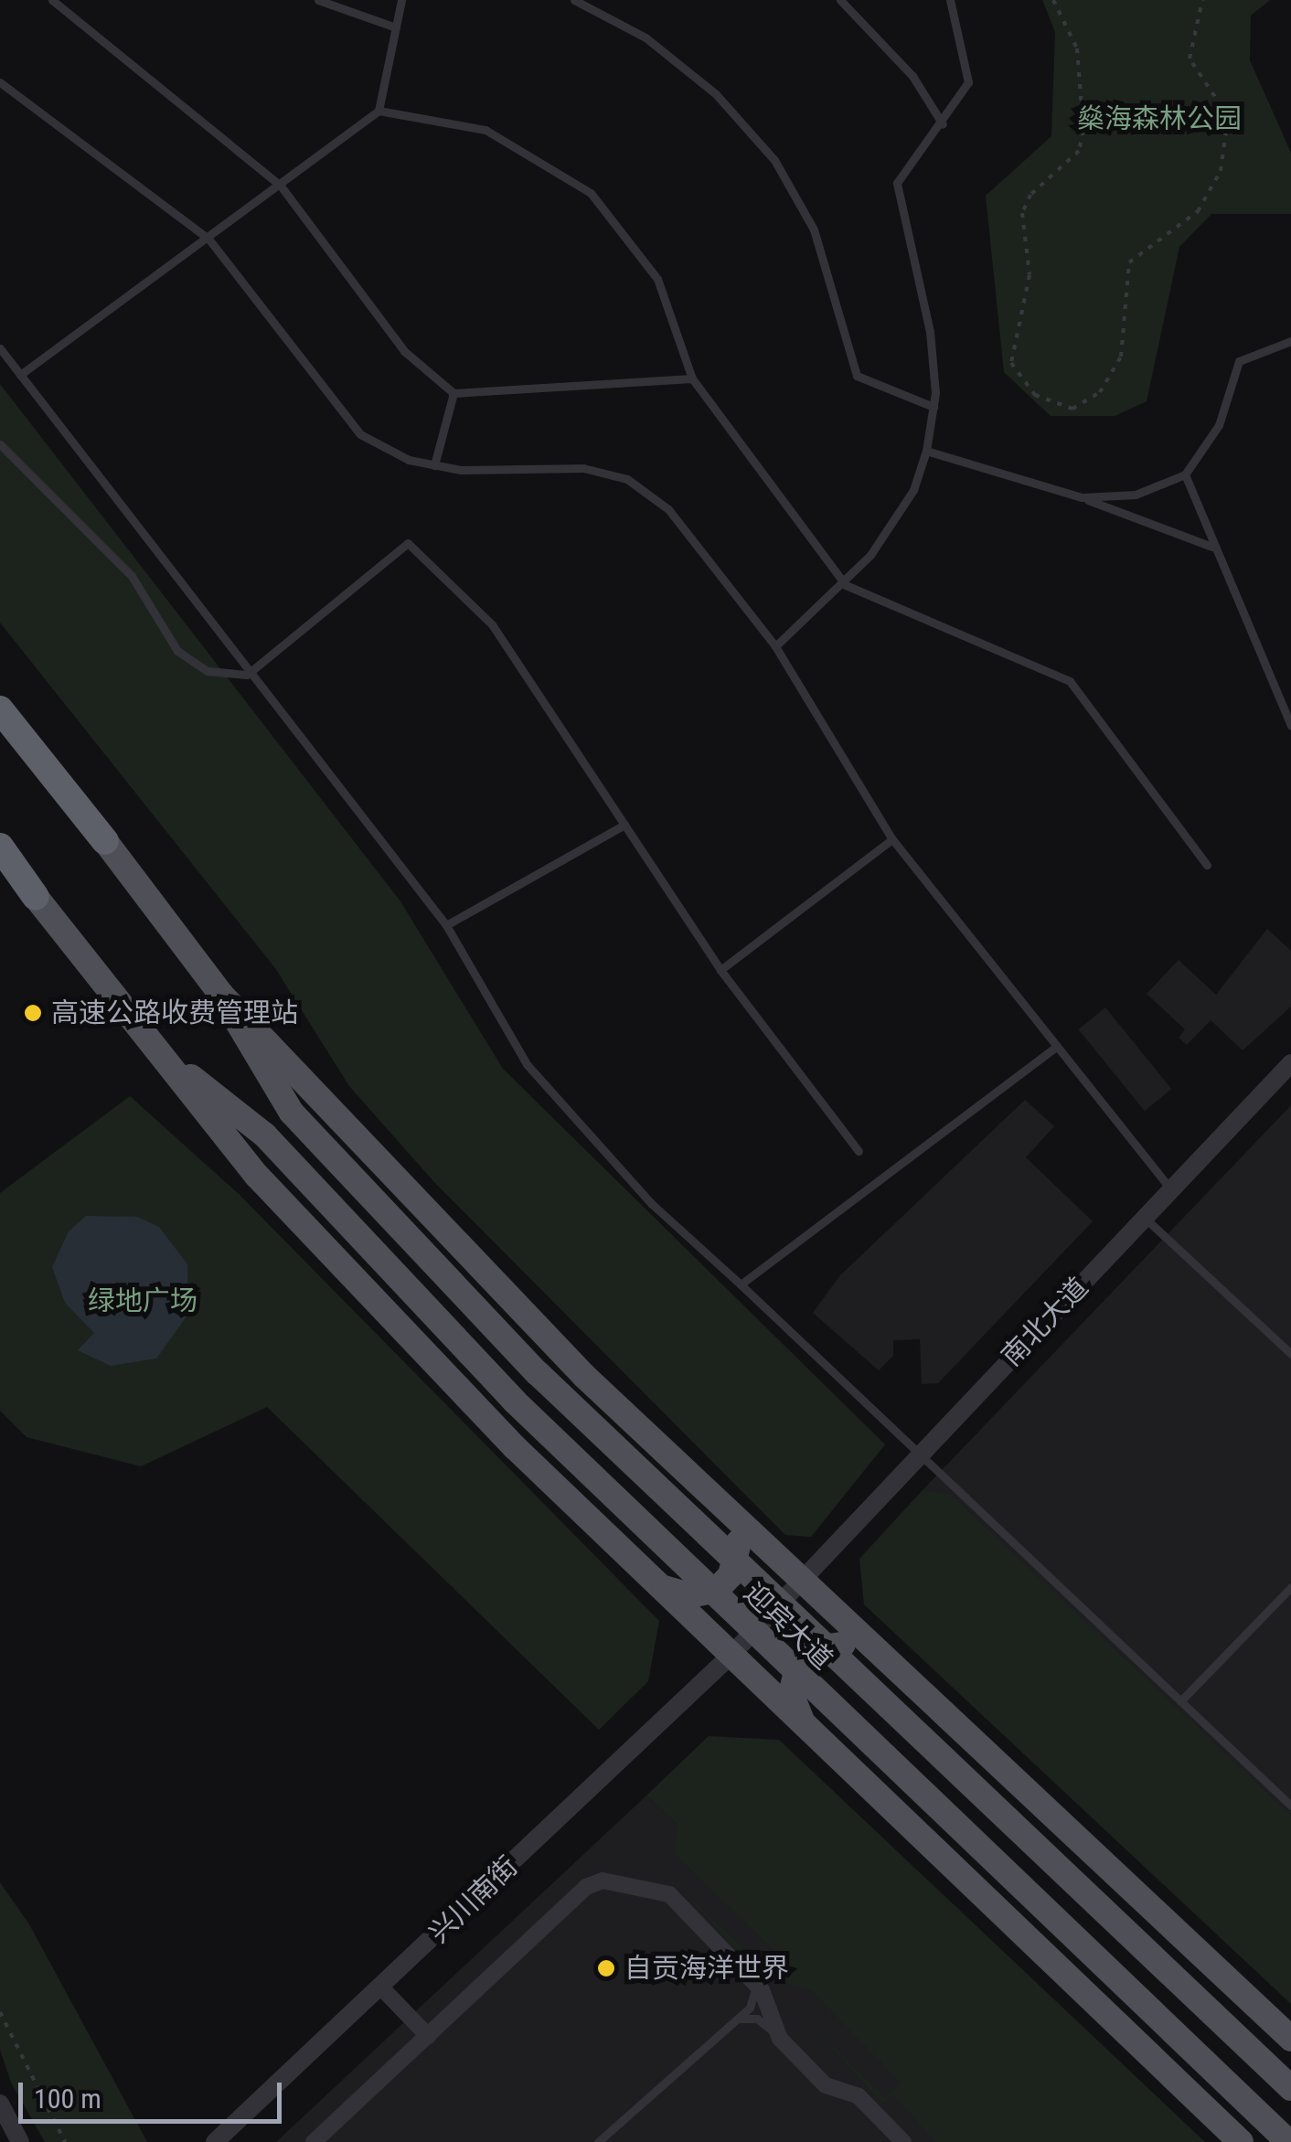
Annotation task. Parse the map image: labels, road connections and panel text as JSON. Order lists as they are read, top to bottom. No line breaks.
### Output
{"streets":{"main road":["迎宾大道"],"street":["南北大道","兴川南街"]},"crossings":[["南北大道","兴川南街"]],"parks":["燊海森林公园","绿地广场"],"places":["高速公路收费管理站","自贡海洋世界"],"scale_bar":"100 m"}
